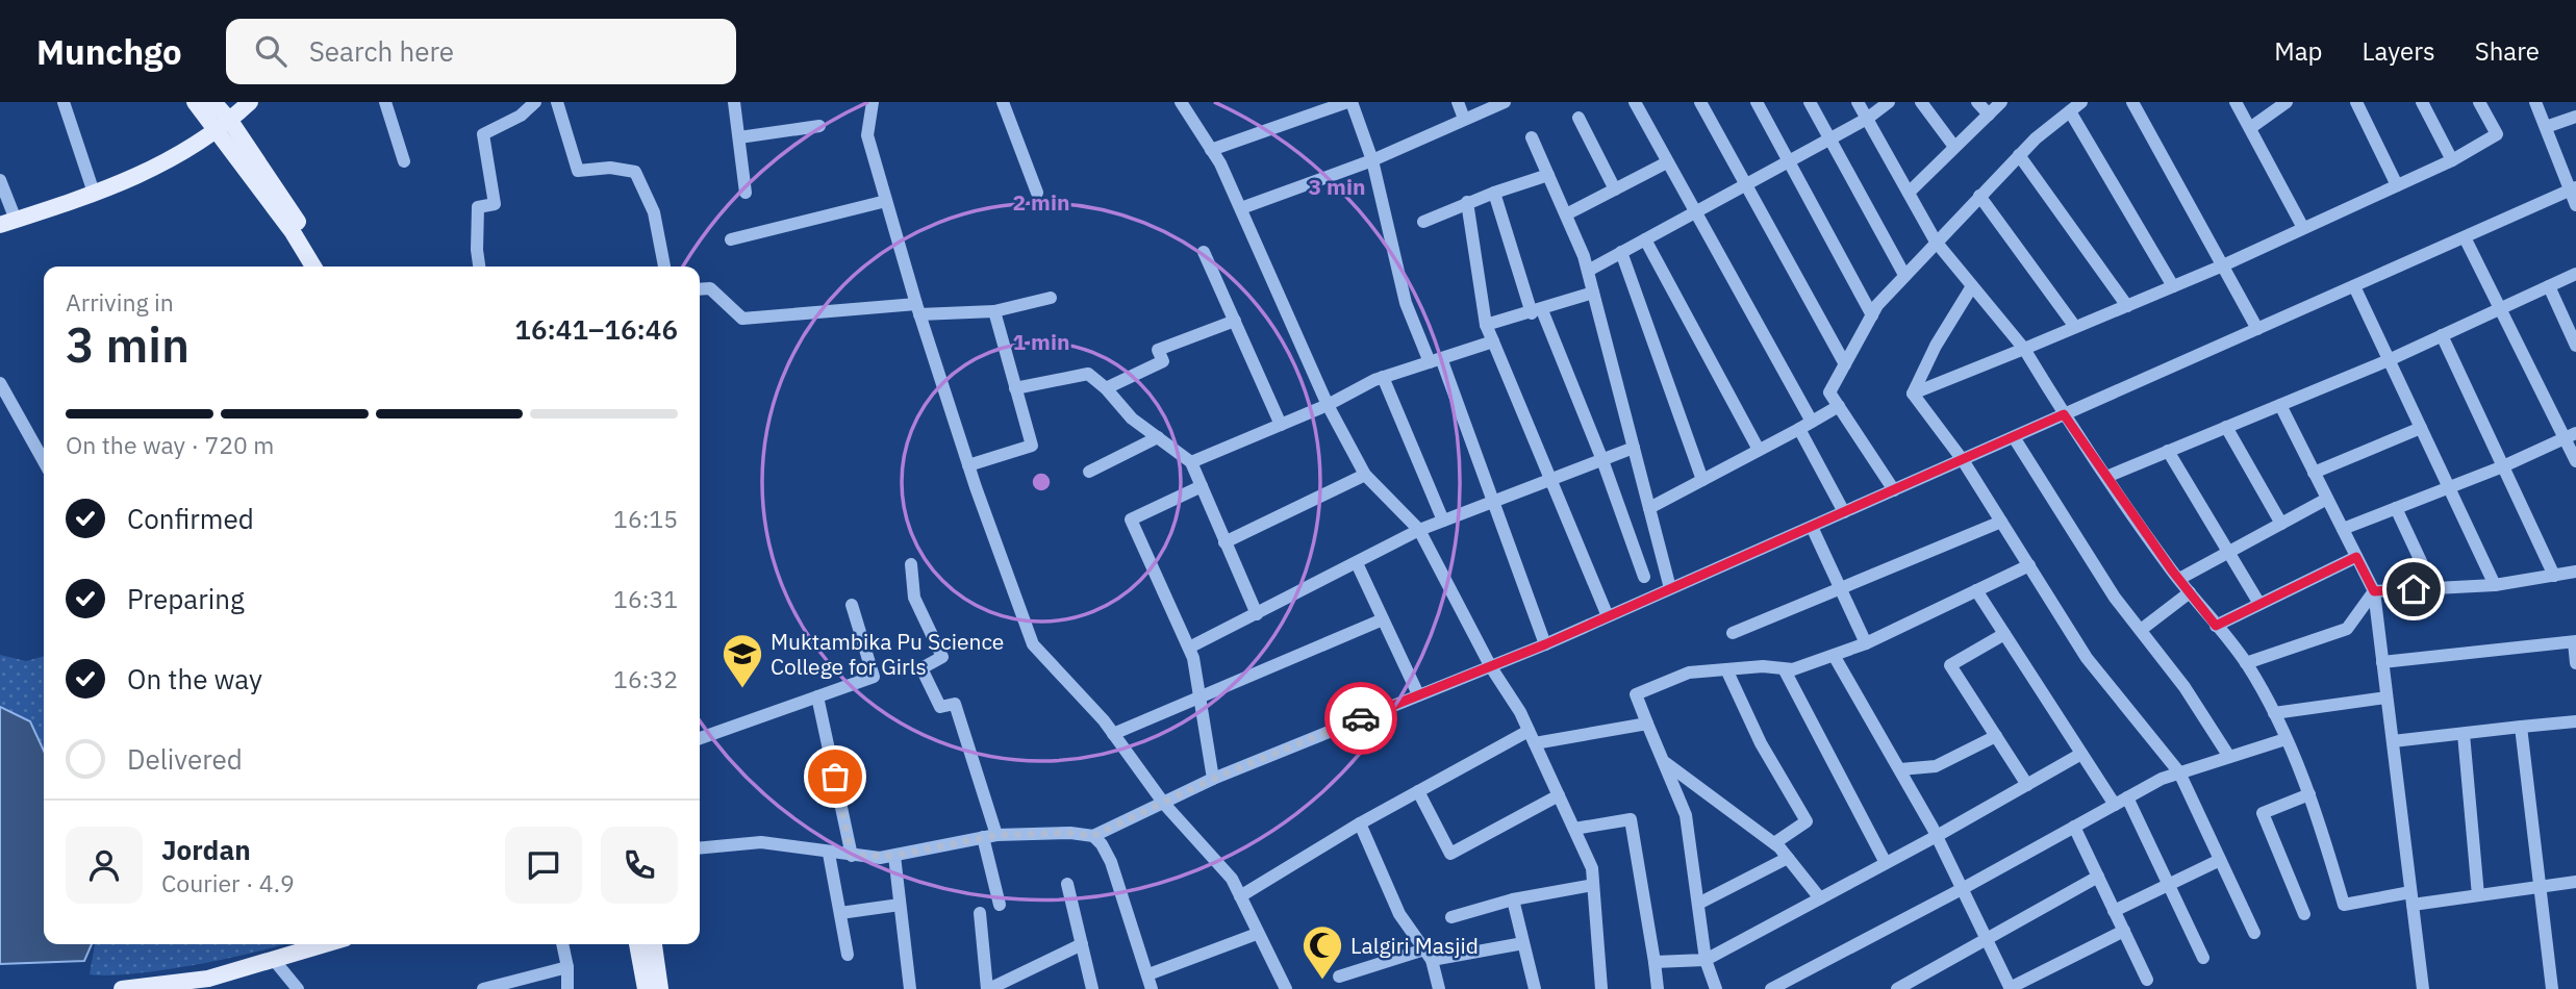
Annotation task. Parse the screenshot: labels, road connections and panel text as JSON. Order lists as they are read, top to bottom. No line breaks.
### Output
{"places":{"school or university":["Muktambika Pu Science College for Girls"],"mosque":["Lalgiri Masjid"]},"page":{"header":"Munchgo","search":"Search here","nav":["Map","Layers","Share"],"heading":["3 min","Arriving in","16:41–16:46"],"panel":["Jordan","Courier · 4.9"],"bar":"On the way · 720 m","list":[["Confirmed","16:15"],["Preparing","16:31"],["On the way","16:32"],"Delivered"]},"rings":["3 min","2 min","1 min"]}
